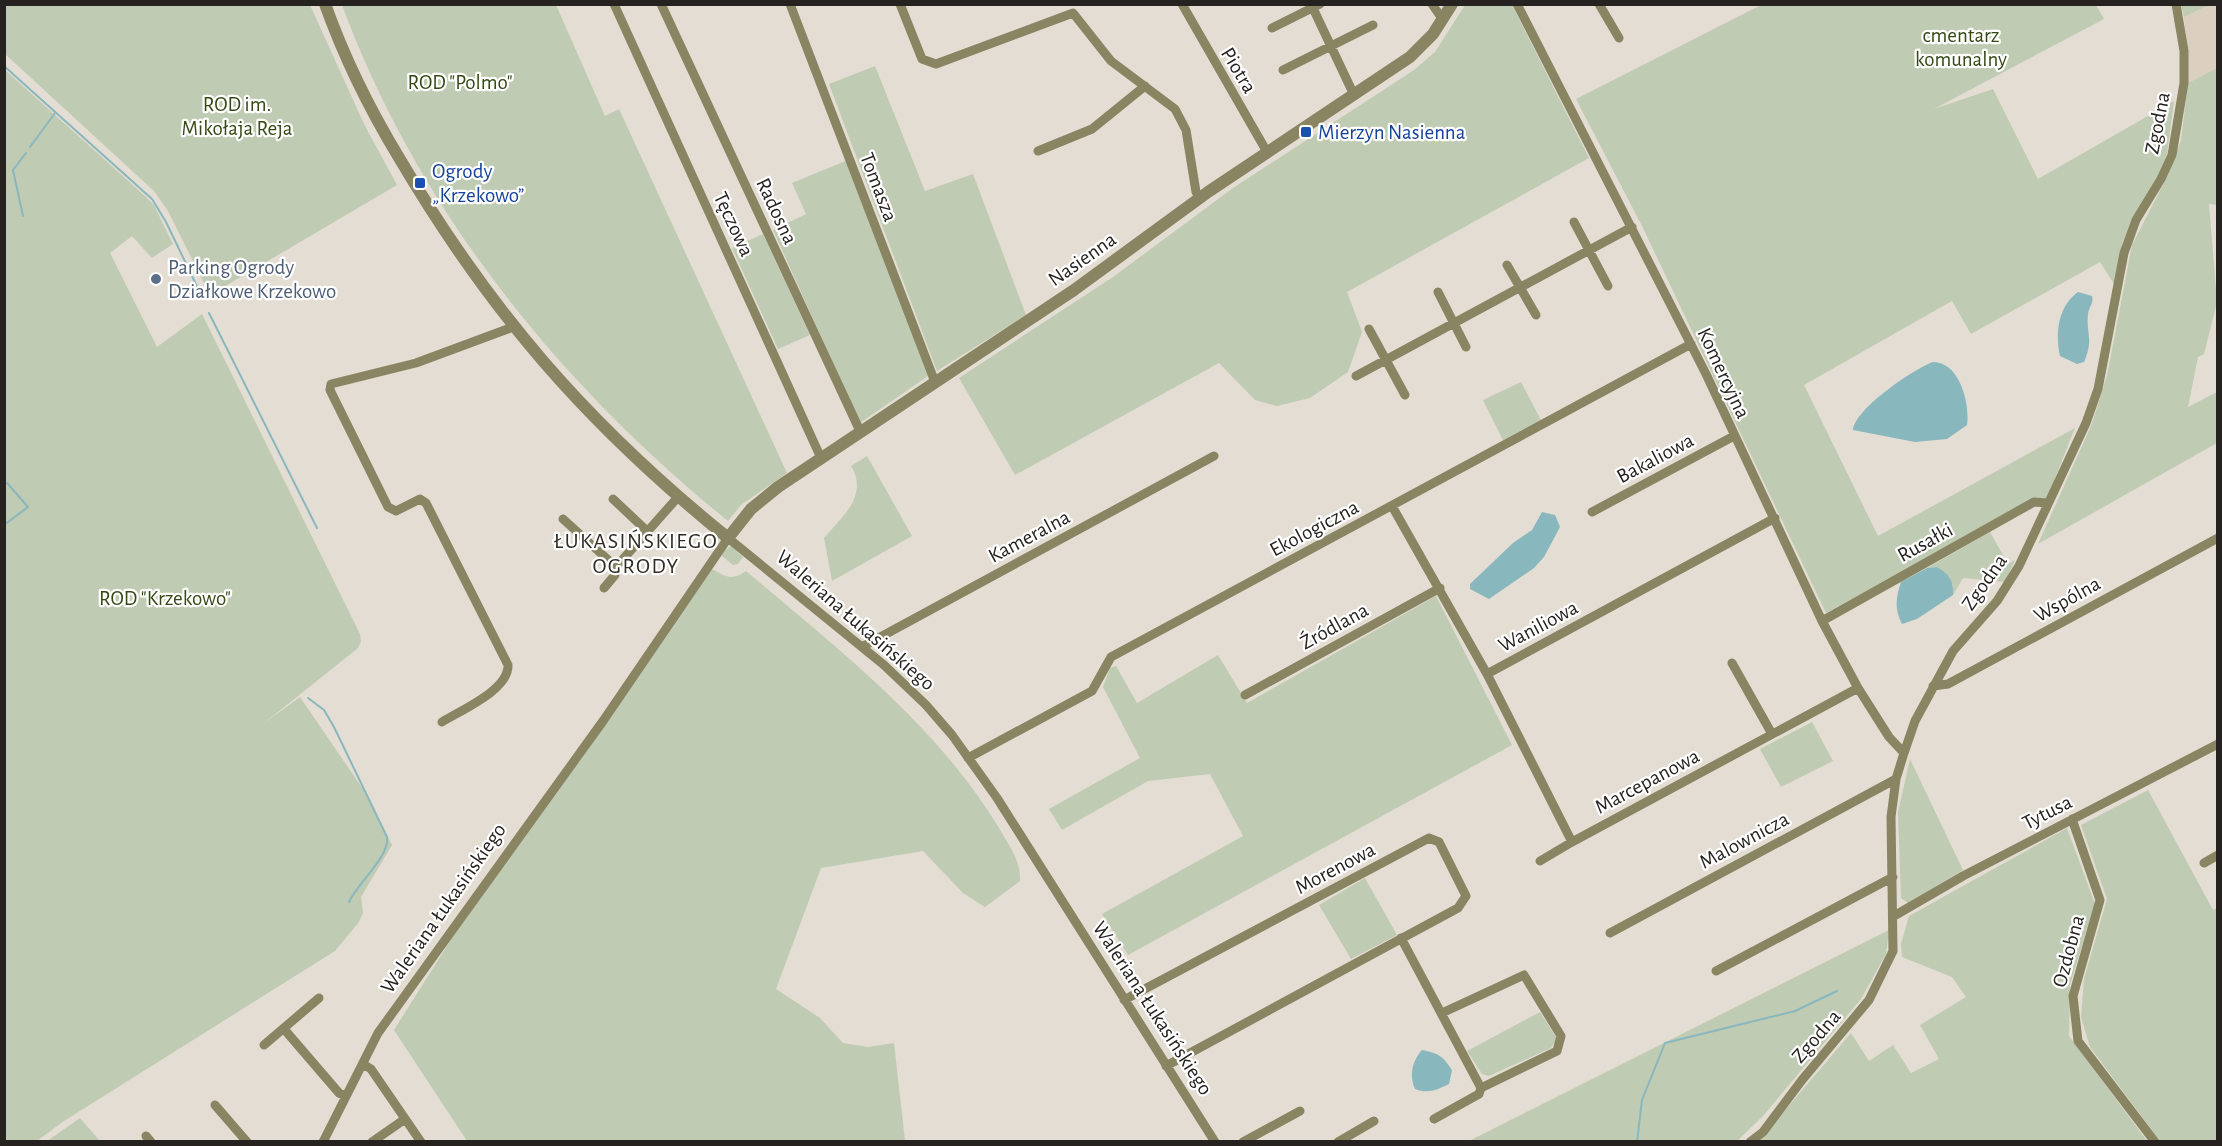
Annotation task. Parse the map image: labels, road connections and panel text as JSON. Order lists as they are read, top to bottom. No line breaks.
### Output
{"streets":{"street":["Piotra","Zgodna","Tomasza","Radosna","Tęczowa","Nasienna","Komercyjna","Bakaliowa","Ekologiczna","Kameralna","Rusałki","Wspólna","Waleriana Łukasińskiego","Źródlana","Waniliowa","Marcepanowa","Tytusa","Malownicza","Morenowa","Ozdobna"]},"crossings":[["Piotra","Nasienna"],["Zgodna","Komercyjna"],["Zgodna","Rusałki"],["Zgodna","Wspólna"],["Zgodna","Tytusa"],["Zgodna","Malownicza"],["Tomasza","Nasienna"],["Radosna","Nasienna"],["Tęczowa","Nasienna"],["Nasienna","Waleriana Łukasińskiego"],["Komercyjna","Bakaliowa"],["Komercyjna","Ekologiczna"],["Komercyjna","Rusałki"],["Komercyjna","Waniliowa"],["Komercyjna","Marcepanowa"],["Ekologiczna","Waleriana Łukasińskiego"],["Ekologiczna","Waniliowa"],["Kameralna","Waleriana Łukasińskiego"],["Waleriana Łukasińskiego","Morenowa"],["Źródlana","Waniliowa"],["Tytusa","Ozdobna"]],"districts":["ŁUKASIŃSKIEGO OGRODY"],"parks":["cmentarz komunalny","ROD \"Polmo\"","ROD im. Mikołaja Reja","ROD \"Krzekowo\""],"places":{"transit":["Mierzyn Nasienna","Ogrody „Krzekowo”"],"other":["Parking Ogrody Działkowe Krzekowo"]}}
